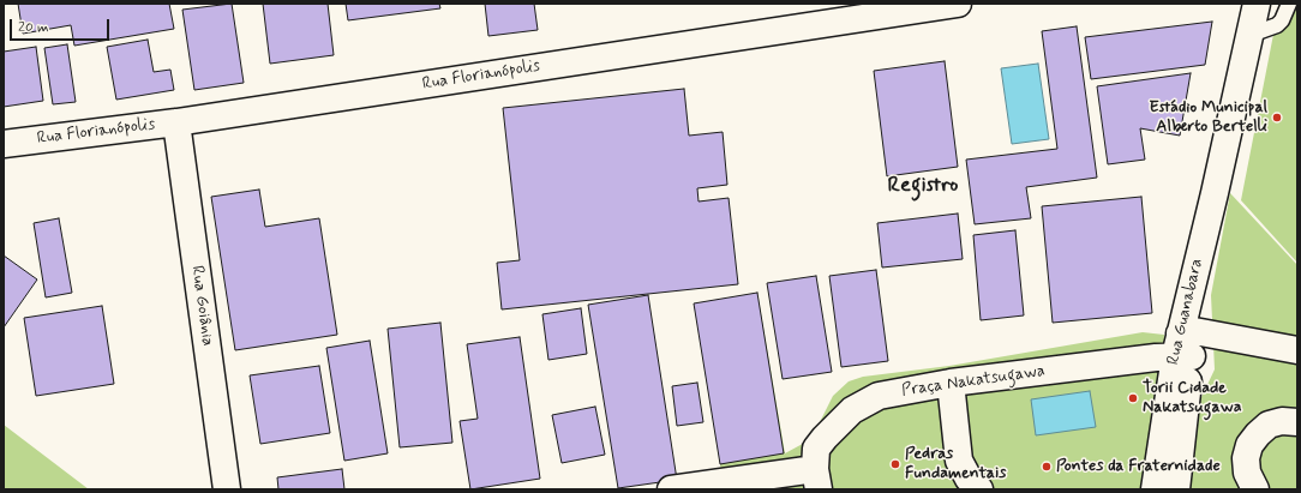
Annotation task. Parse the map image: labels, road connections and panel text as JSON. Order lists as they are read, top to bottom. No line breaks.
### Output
{"streets":{"street":["Rua Florianópolis","Rua Goiânia","Rua Guanabara","Praça Nakatsugawa"]},"crossings":[["Rua Florianópolis","Rua Goiânia"],["Rua Guanabara","Praça Nakatsugawa"]],"districts":["Registro"],"places":["Estádio Municipal Alberto Bertelli","Torii Cidade Nakatsugawa","Pedras Fundamentais","Pontes da Fraternidade"],"scale_bar":"20 m"}
